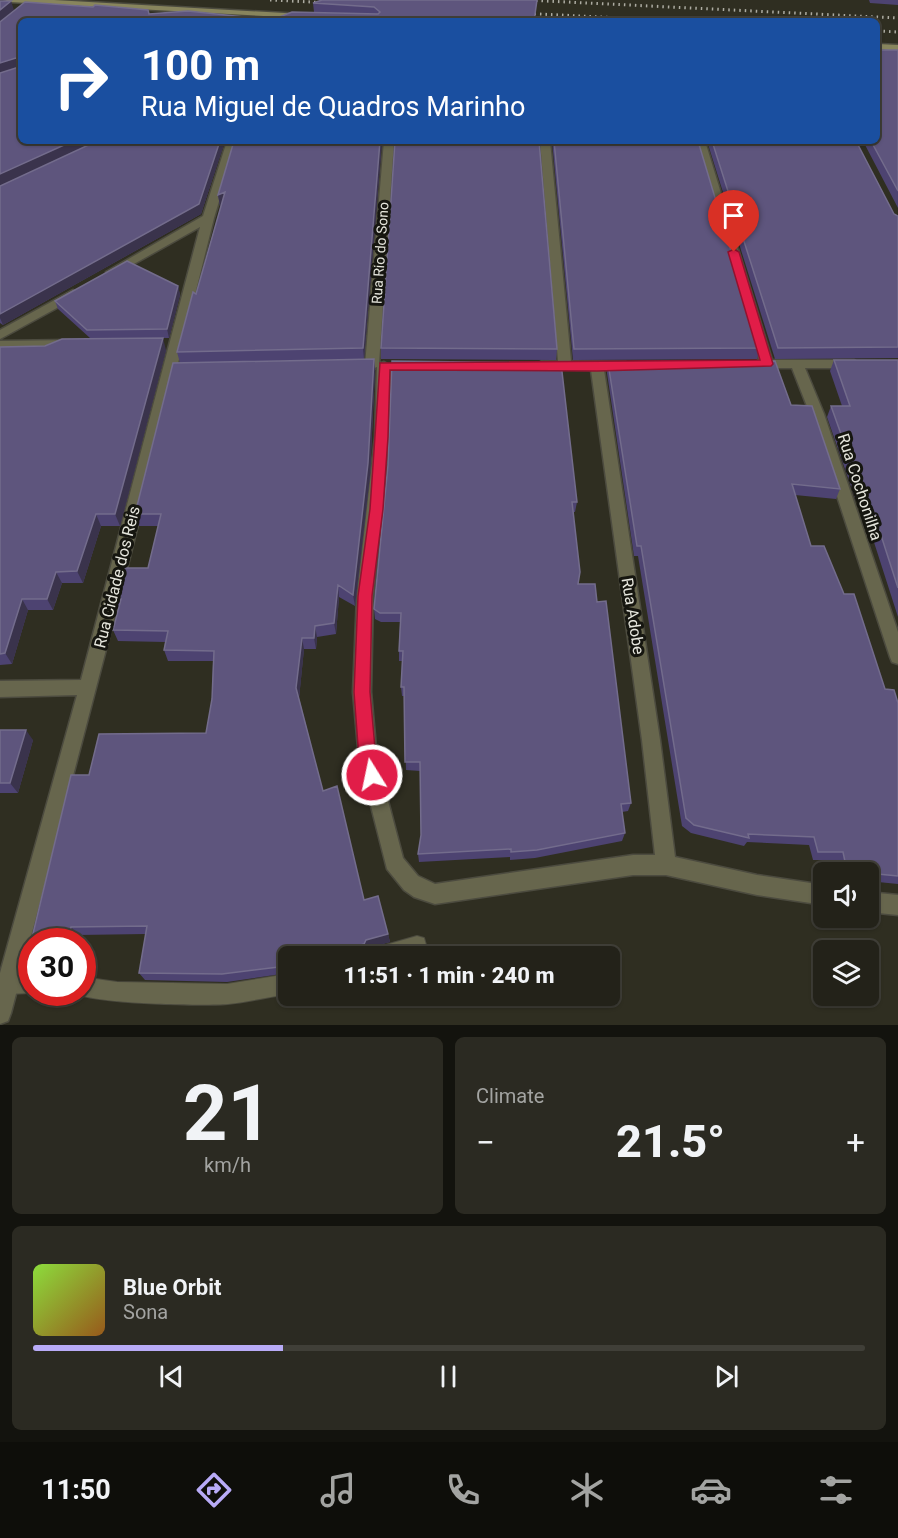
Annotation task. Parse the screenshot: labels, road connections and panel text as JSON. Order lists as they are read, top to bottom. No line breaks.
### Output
{"streets":{"street":["Rua Rio do Sono","Rua Cochonilha","Rua Cidade dos Reis","Rua Adobe"]},"crossings":[["Rua Rio do Sono","Rua Adobe"]],"page":{"turn":["100 m","Rua Miguel de Quadros Marinho"],"limit":"30","trip":"11:51 · 1 min · 240 m","tile":[["21","km/h"],"Climate"],"heat":["−","21.5°","+"],"song":["Blue Orbit","Sona"],"tabs":"11:50"}}
